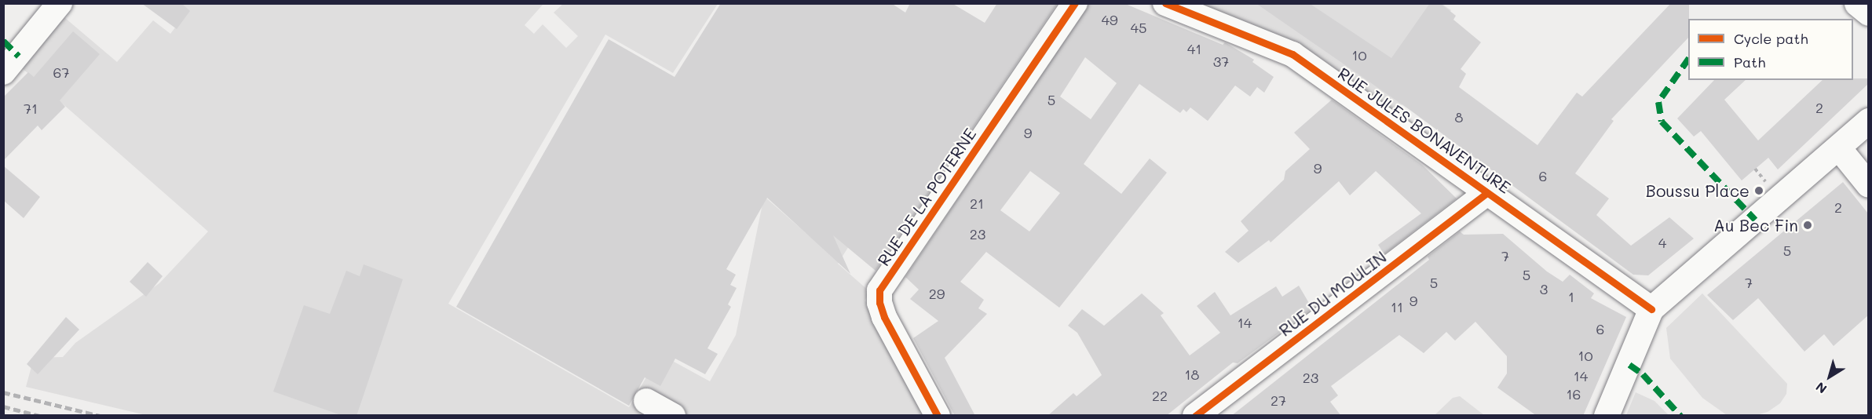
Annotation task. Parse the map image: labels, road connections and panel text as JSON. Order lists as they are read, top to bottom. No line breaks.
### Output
{"streets":{"street":["RUE JULES BONAVENTURE","RUE DE LA POTERNE","RUE DU MOULIN"]},"crossings":[["RUE JULES BONAVENTURE","RUE DU MOULIN"]],"places":["Boussu Place","Au Bec Fin"],"house_numbers":["49","45","41","10","37","67","5","2","71","8","9","9","6","21","2","23","4","5","7","5","5","7","3","29","1","9","11","14","6","10","18","14","23","16","22","27"],"legend":["Cycle path","Path"],"north":"bottom left"}
